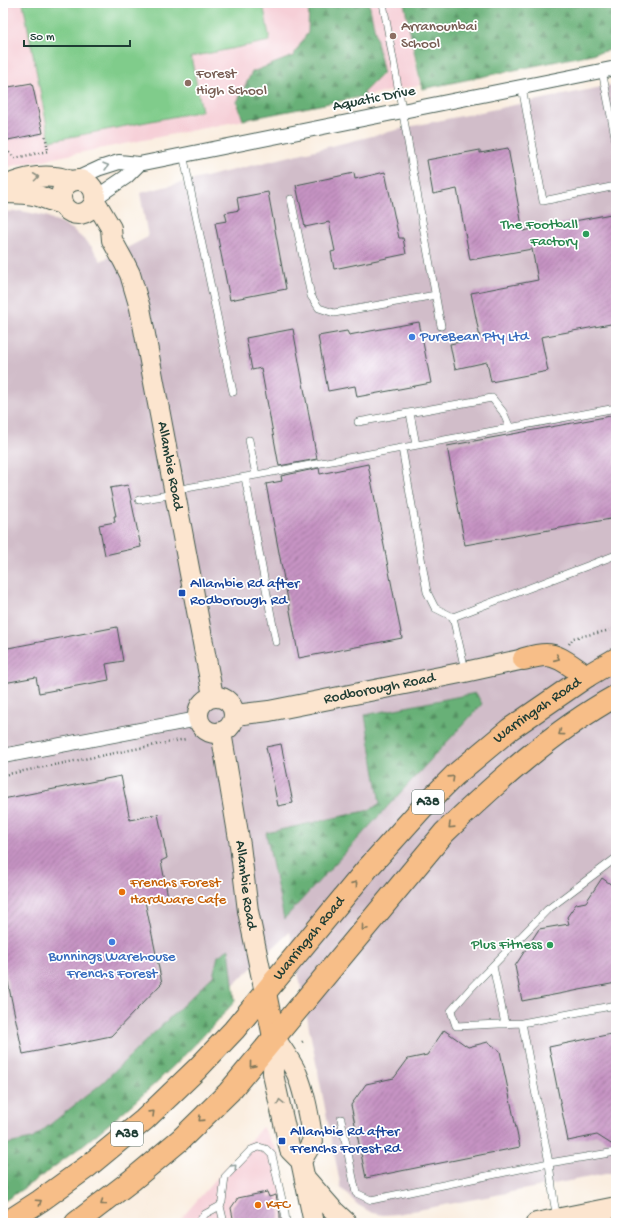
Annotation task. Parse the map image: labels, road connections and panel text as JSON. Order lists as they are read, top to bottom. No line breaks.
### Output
{"streets":{"highway":["Allambie Road","Warringah Road","A38"],"main road":["Rodborough Road"],"street":["Aquatic Drive"]},"crossings":[["Aquatic Drive","Allambie Road"],["Allambie Road","Rodborough Road"],["Allambie Road","Warringah Road"]],"places":{"other":["Arranounbai School","Forest High School","The Football Factory","PureBean Pty Ltd","Frenchs Forest Hardware Cafe","Bunnings Warehouse Frenchs Forest","Plus Fitness","KFC"],"transit":["Allambie Rd after Rodborough Rd","Allambie Rd after Frenchs Forest Rd"]},"scale_bar":"50 m"}
